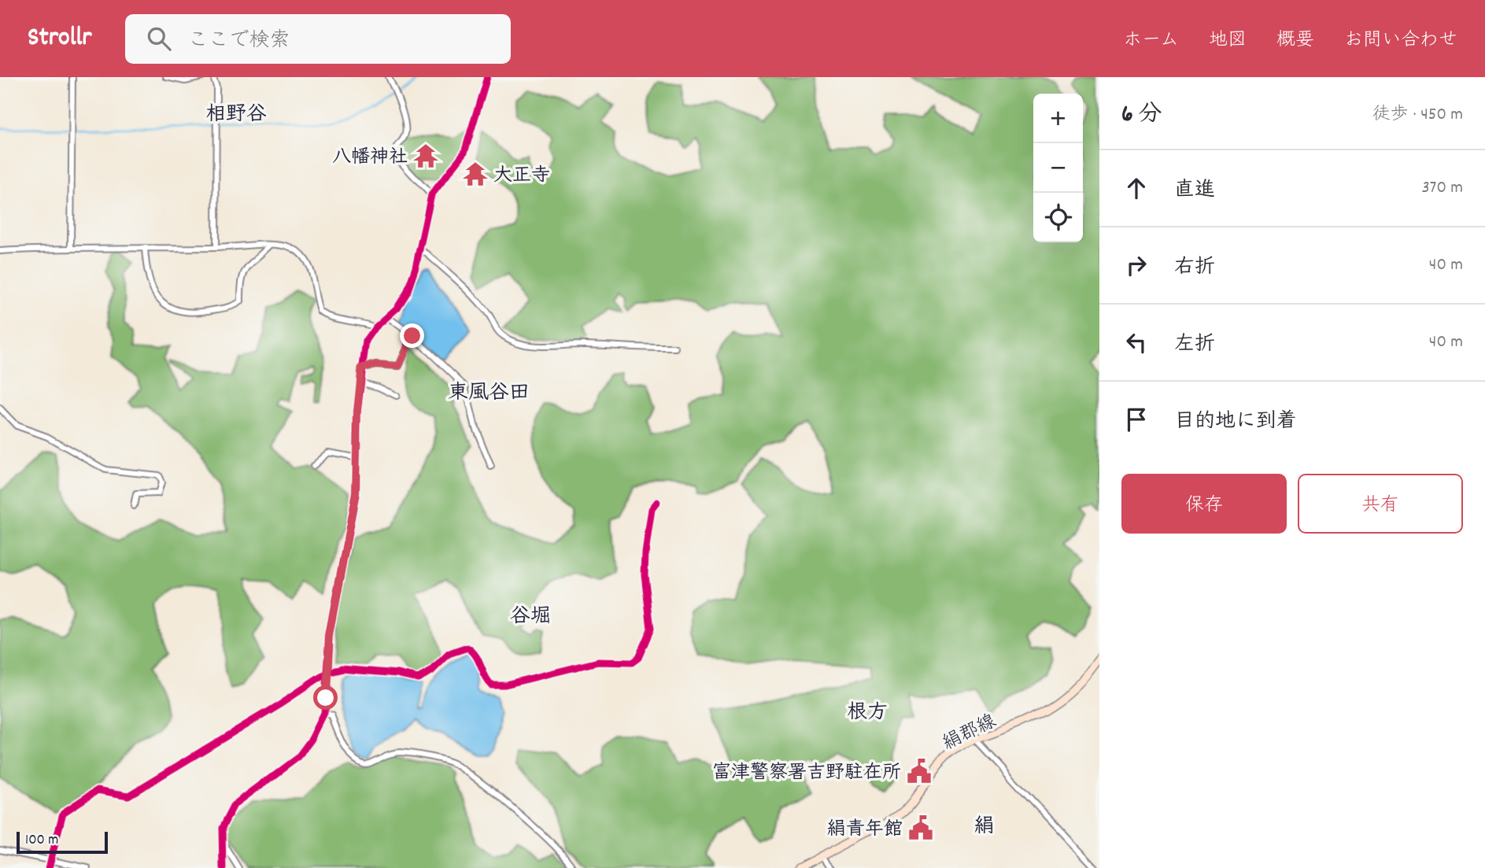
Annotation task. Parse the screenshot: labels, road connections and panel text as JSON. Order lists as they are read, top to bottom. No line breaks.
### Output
{"streets":{"street":["絹郡線"]},"districts":["相野谷","東風谷田","谷堀","根方","絹"],"places":{"temple":["八幡神社","大正寺"],"public building":["富津警察署吉野駐在所","絹青年館"]},"scale_bar":"100 m","page":{"header":"Strollr","search":"ここで検索","nav":["ホーム","地図","概要","お問い合わせ"],"heading":["6 分","徒歩 · 450 m"],"map_buttons":["+","−"],"list":[["直進","370 m"],["右折","40 m"],["左折","40 m"],"目的地に到着"],"buttons":["保存","共有"],"scale":"100 m"}}
